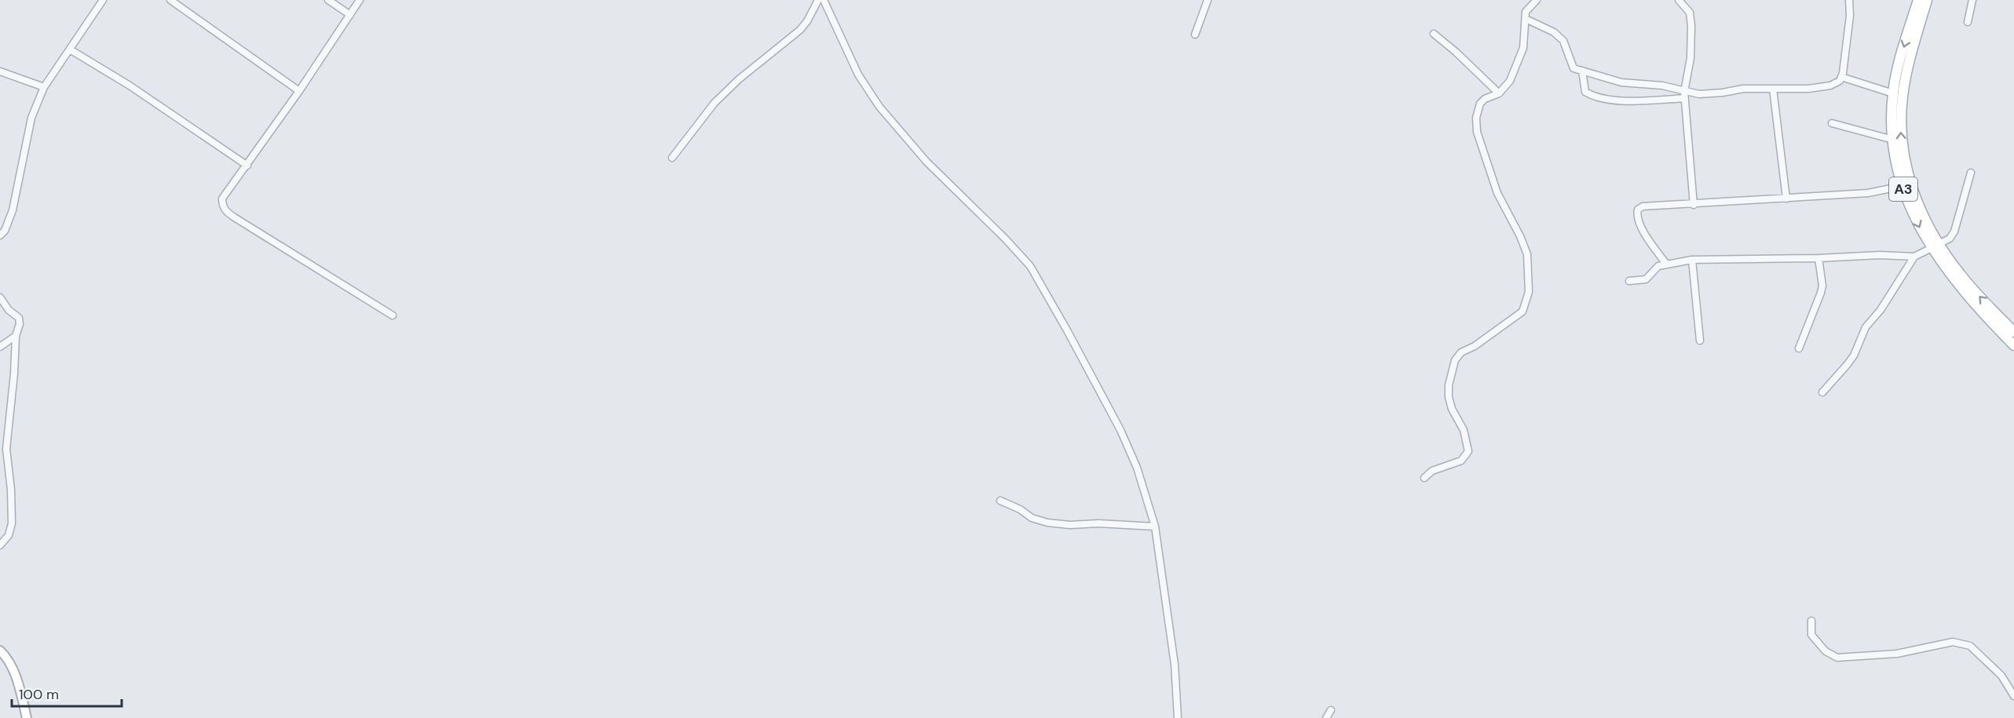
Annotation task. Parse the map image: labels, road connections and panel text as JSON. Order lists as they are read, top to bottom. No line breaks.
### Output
{"streets":{"main road":["A3"]},"scale_bar":"100 m"}
